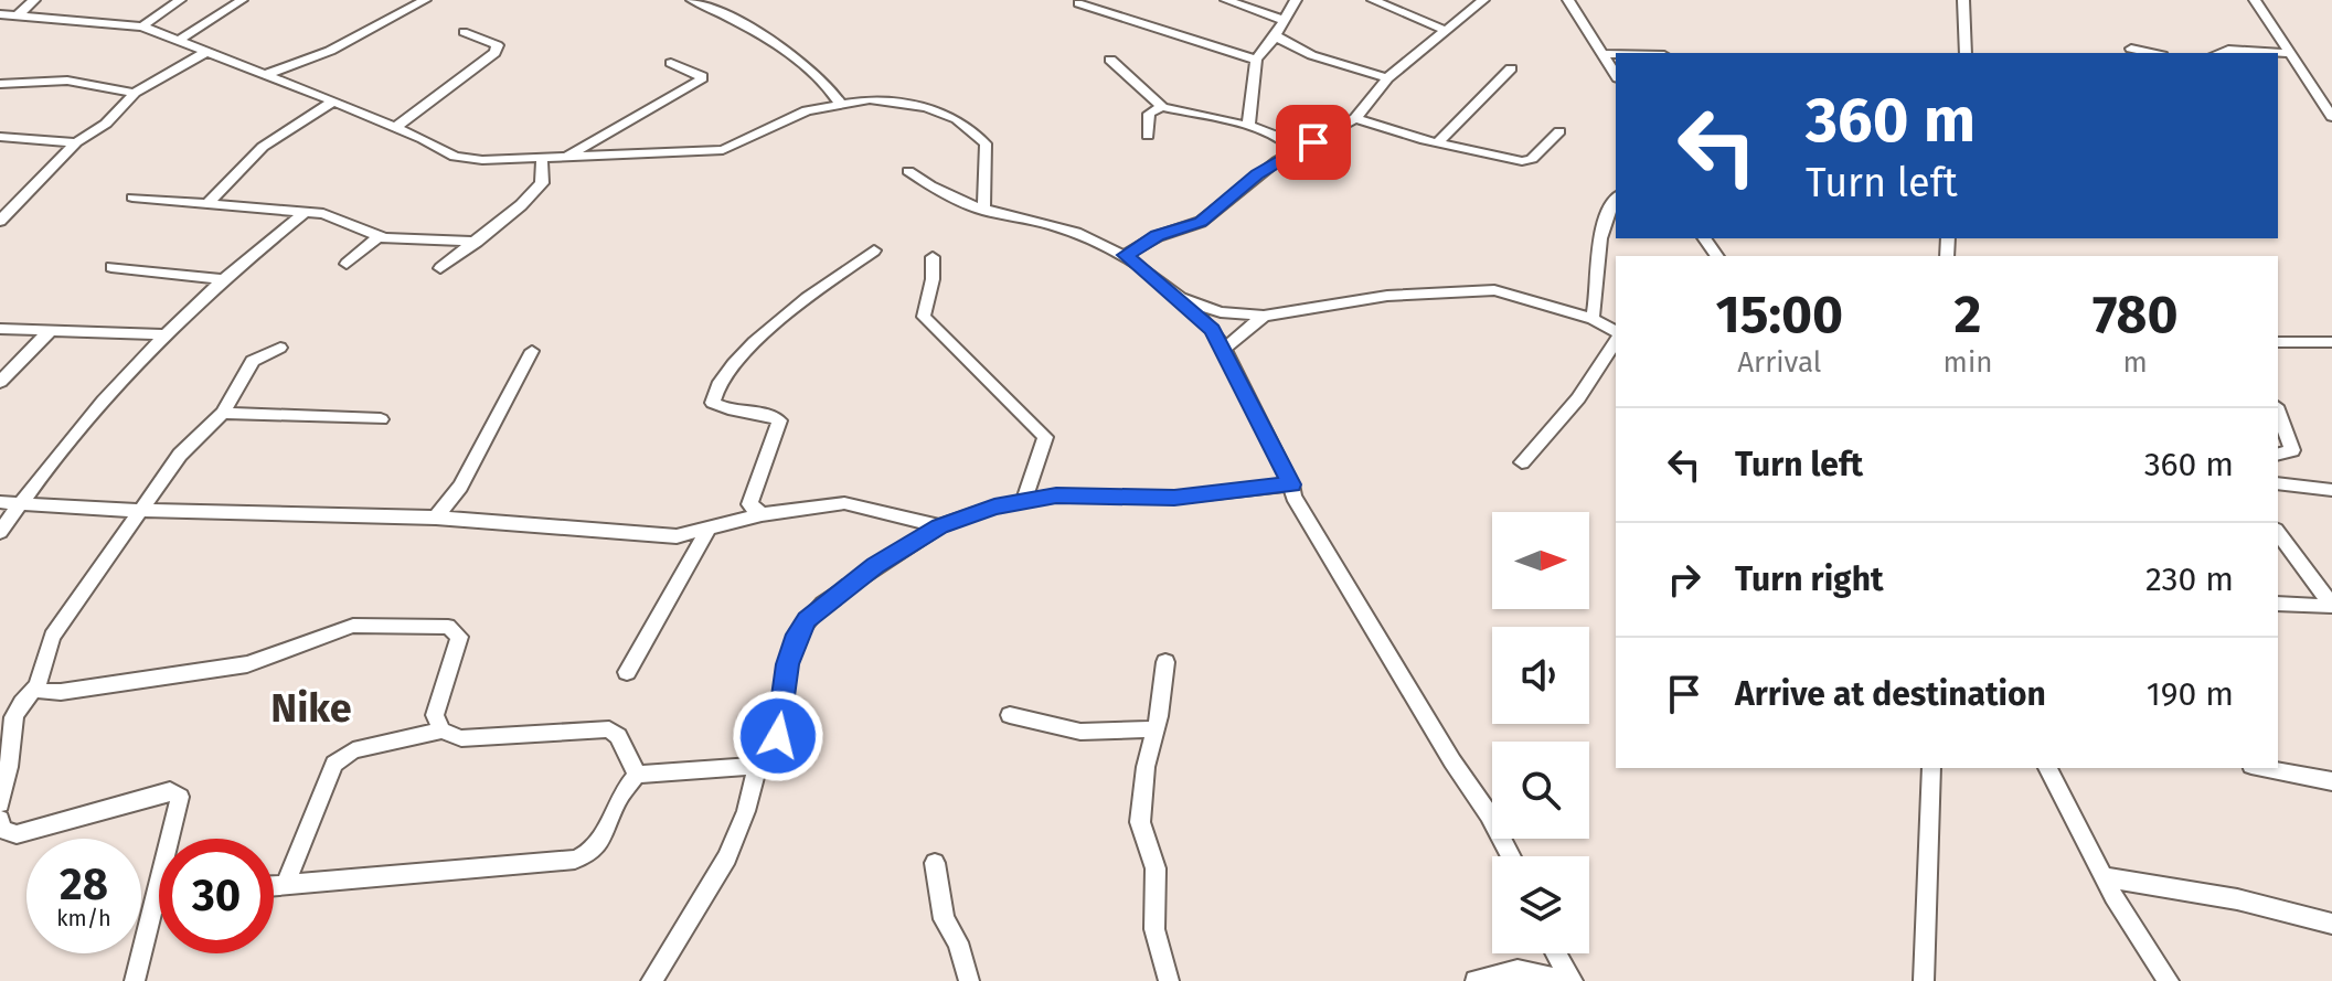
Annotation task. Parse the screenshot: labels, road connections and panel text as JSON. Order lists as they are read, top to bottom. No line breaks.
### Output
{"districts":["Nike"],"north":"right","page":{"turn":["360 m","Turn left"],"eta":["15:00","Arrival","2","min","780","m"],"list":[{"name":"Turn left","value":"360 m"},{"name":"Turn right","value":"230 m"},{"name":"Arrive at destination","value":"190 m"}],"speed":"28 km/h","limit":"30"}}
